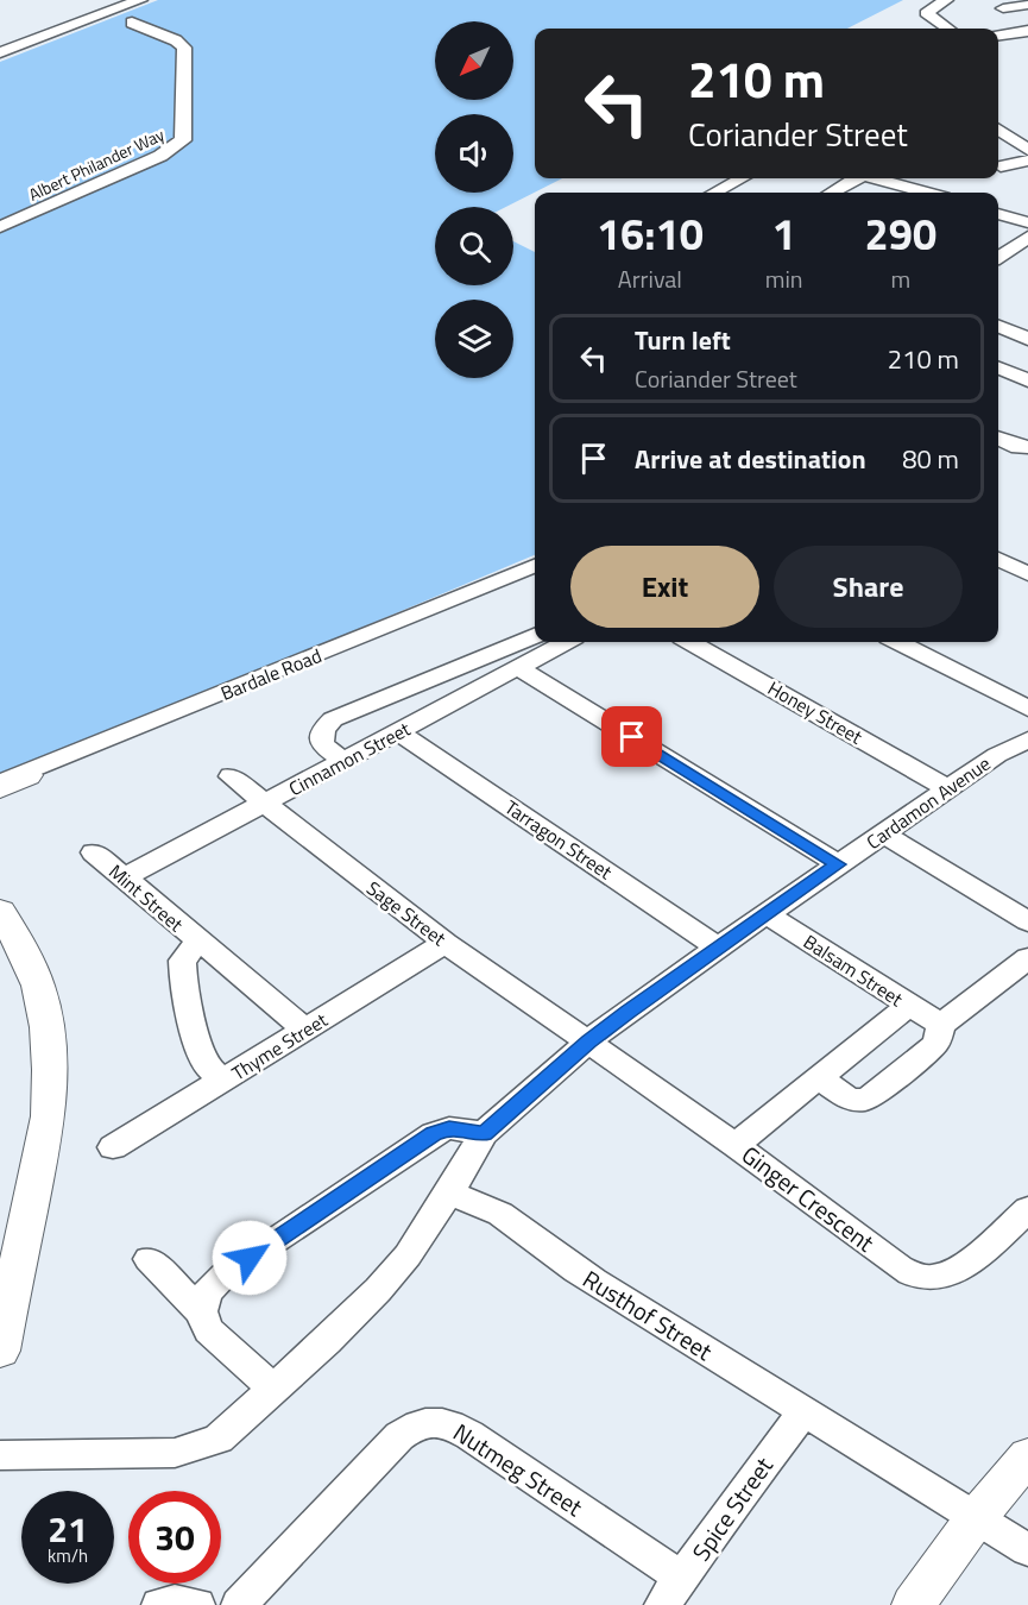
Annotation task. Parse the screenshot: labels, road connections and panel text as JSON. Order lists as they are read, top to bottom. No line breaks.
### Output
{"streets":{"street":["Albert Philander Way","Bardale Road","Honey Street","Cinnamon Street","Cardamon Avenue","Tarragon Street","Mint Street","Sage Street","Balsam Street","Thyme Street","Ginger Crescent","Rusthof Street","Nutmeg Street","Spice Street"]},"crossings":[["Honey Street","Cardamon Avenue"],["Cinnamon Street","Tarragon Street"],["Cinnamon Street","Mint Street"],["Cinnamon Street","Sage Street"],["Cardamon Avenue","Tarragon Street"],["Cardamon Avenue","Sage Street"],["Cardamon Avenue","Balsam Street"],["Cardamon Avenue","Ginger Crescent"],["Cardamon Avenue","Rusthof Street"],["Mint Street","Thyme Street"],["Sage Street","Thyme Street"],["Sage Street","Ginger Crescent"],["Rusthof Street","Spice Street"],["Nutmeg Street","Spice Street"]],"north":"bottom left","page":{"turn":["210 m","Coriander Street"],"eta":["16:10","Arrival","1","min","290","m"],"list":[{"name":"Turn left","note":"Coriander Street","value":"210 m"},{"name":"Arrive at destination","value":"80 m"}],"buttons":["Exit","Share"],"speed":"21 km/h","limit":"30"}}
